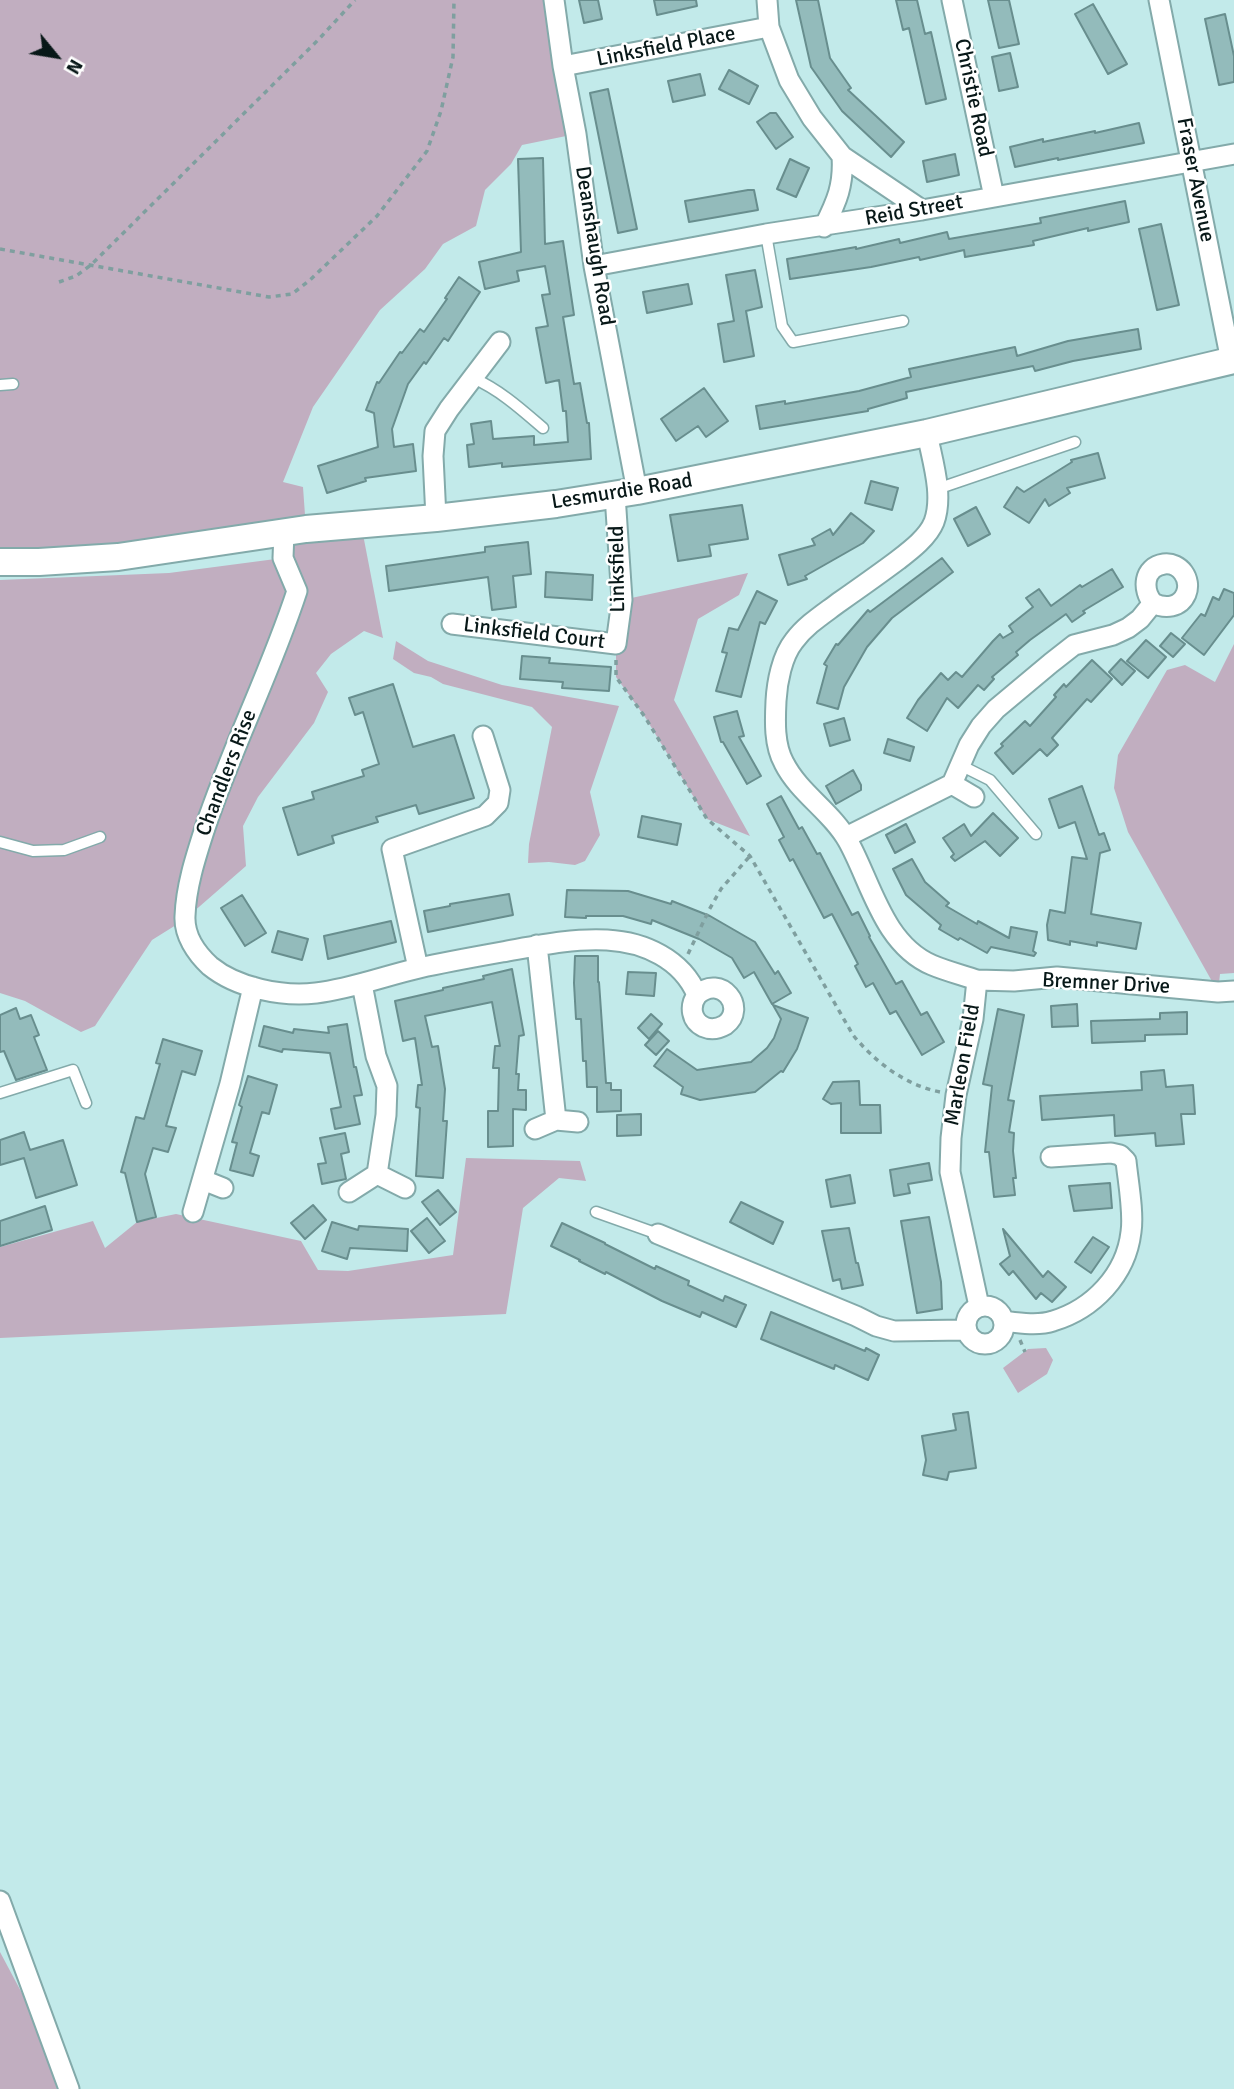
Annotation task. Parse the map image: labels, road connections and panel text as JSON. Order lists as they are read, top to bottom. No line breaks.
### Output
{"streets":{"street":["Linksfield Place","Christie Road","Fraser Avenue","Reid Street","Deanshaugh Road","Lesmurdie Road","Linksfield","Linksfield Court","Chandlers Rise","Bremner Drive","Marleon Field"]},"crossings":[["Linksfield Place","Deanshaugh Road"],["Christie Road","Reid Street"],["Fraser Avenue","Reid Street"],["Fraser Avenue","Lesmurdie Road"],["Reid Street","Deanshaugh Road"],["Deanshaugh Road","Lesmurdie Road"],["Deanshaugh Road","Linksfield"],["Lesmurdie Road","Linksfield"],["Lesmurdie Road","Chandlers Rise"],["Lesmurdie Road","Marleon Field"],["Linksfield","Linksfield Court"],["Bremner Drive","Marleon Field"]],"north":"bottom right"}
